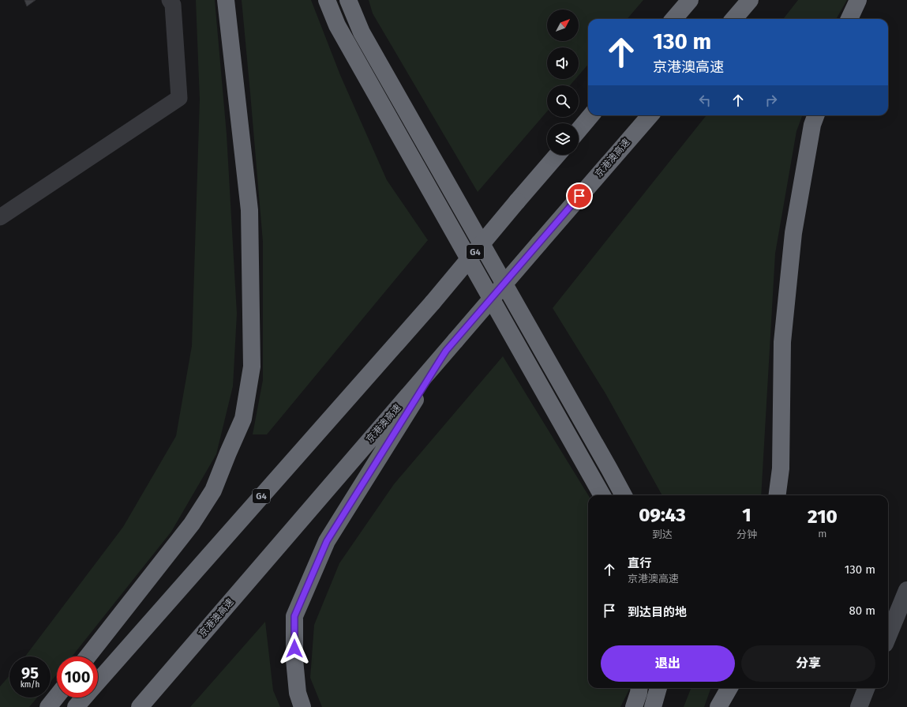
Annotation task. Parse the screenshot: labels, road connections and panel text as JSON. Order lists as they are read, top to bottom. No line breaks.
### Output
{"streets":{"highway":["京港澳高速","G4"]},"north":"top right","page":{"turn":["130 m","京港澳高速"],"eta":["09:43","到达","1","分钟","210","m"],"list":[{"name":"直行","note":"京港澳高速","value":"130 m"},{"name":"到达目的地","value":"80 m"}],"buttons":["退出","分享"],"speed":"95 km/h","limit":"100"}}
